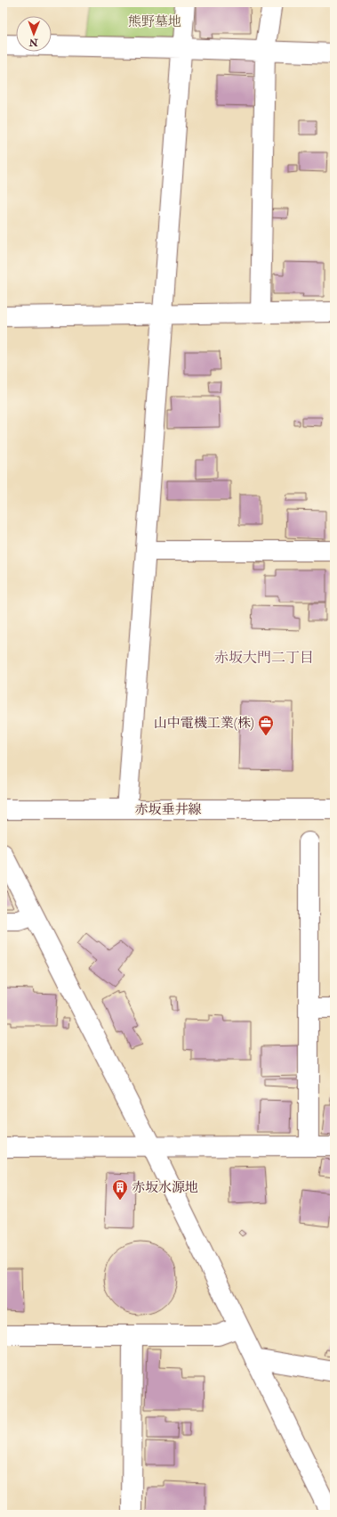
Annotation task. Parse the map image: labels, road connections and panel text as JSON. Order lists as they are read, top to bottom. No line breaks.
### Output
{"streets":{"street":["赤坂垂井線"]},"districts":["赤坂大門二丁目"],"parks":["熊野墓地"],"places":{"office":["山中電機工業(株)"],"building":["赤坂水源地"]},"north":"bottom"}
